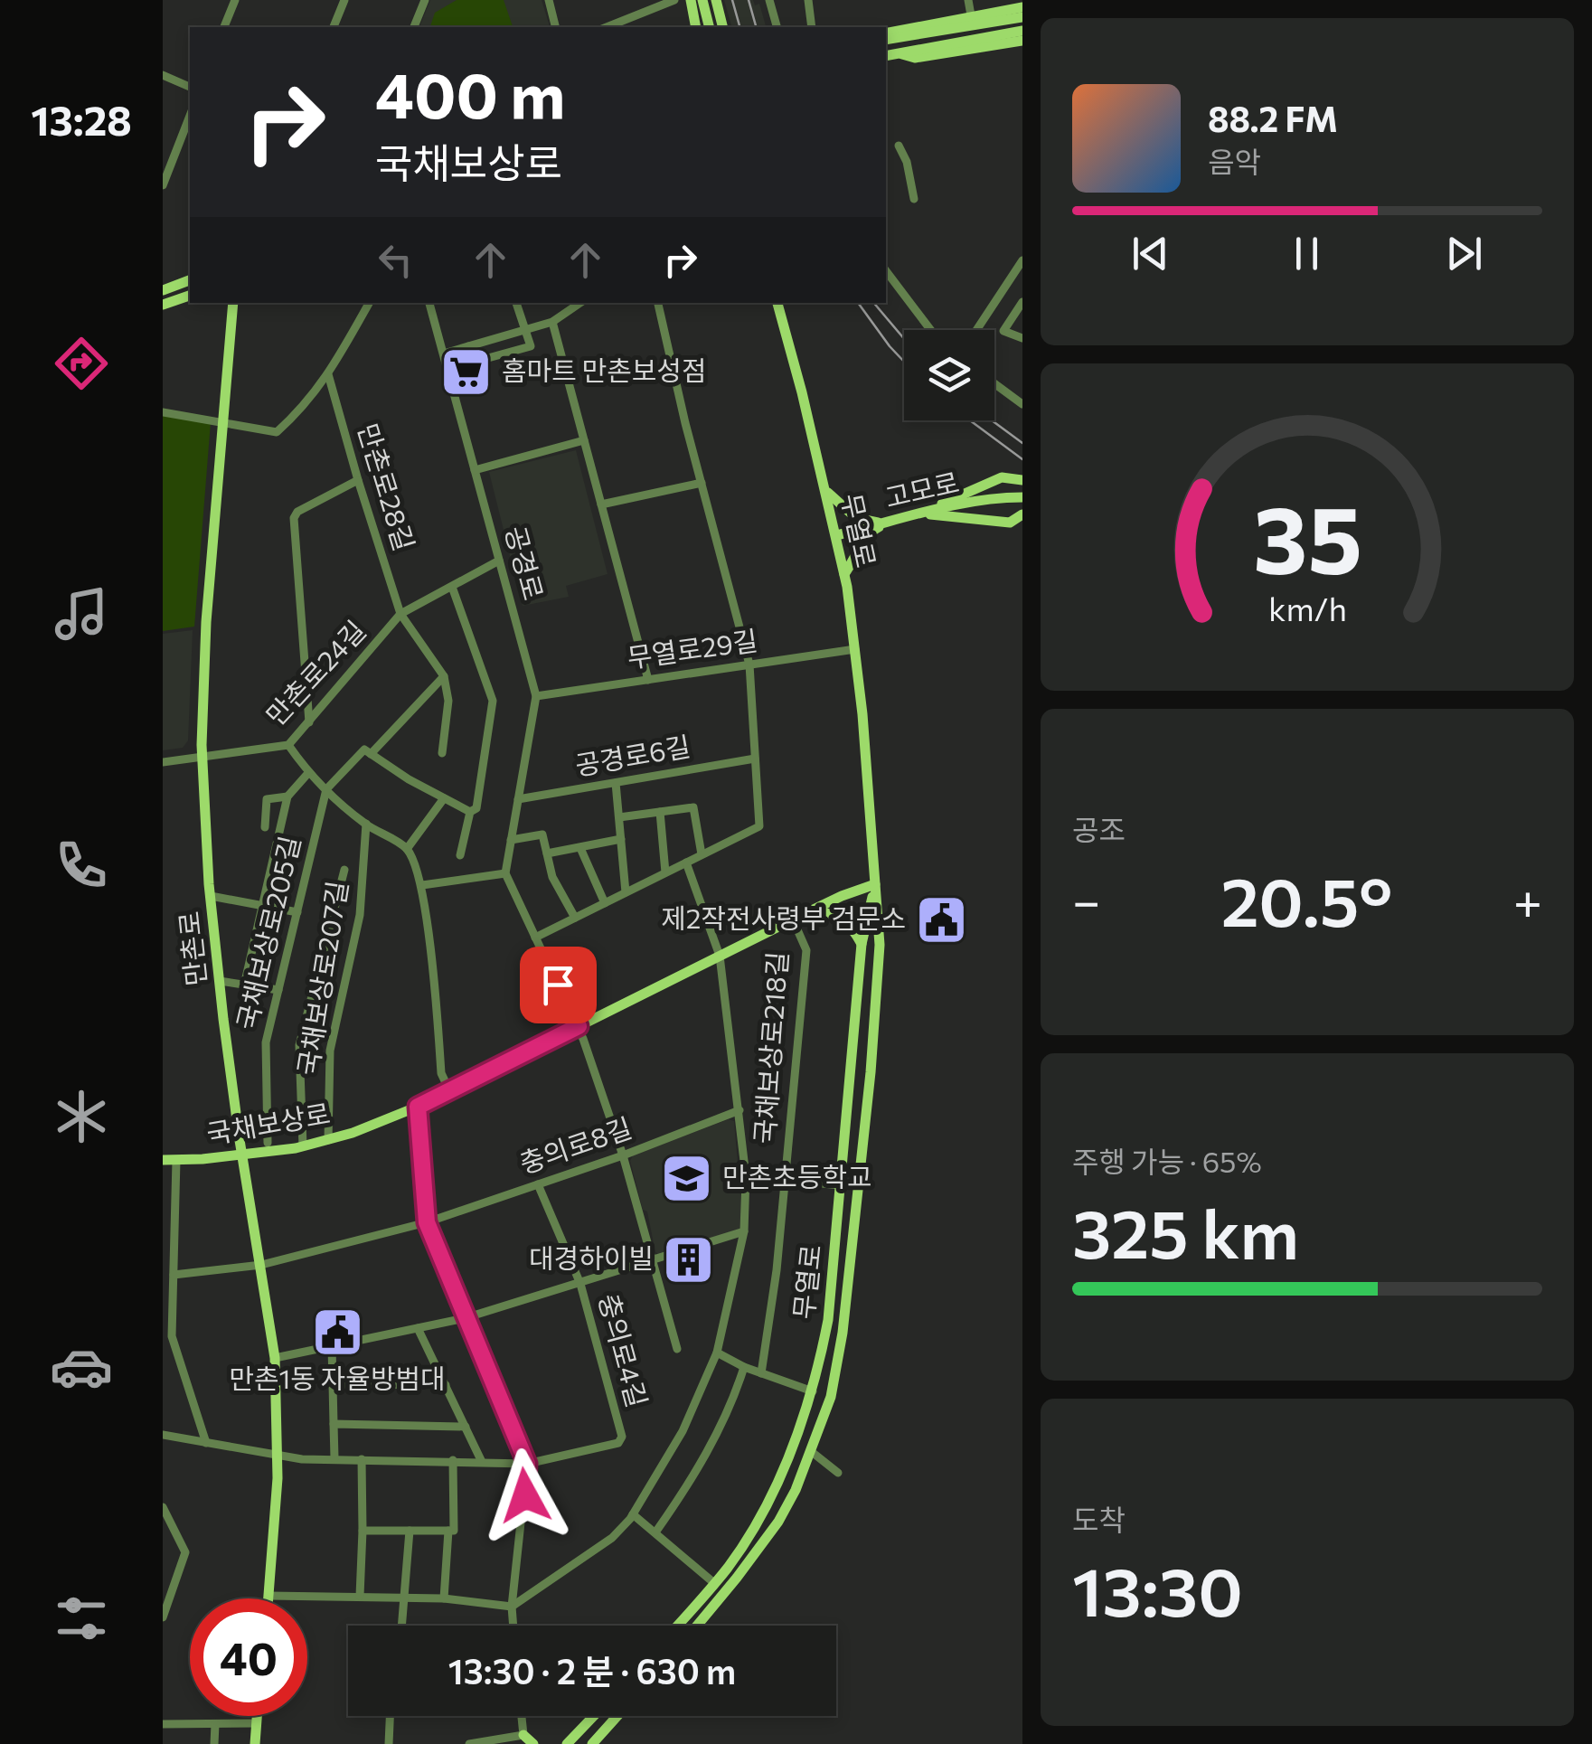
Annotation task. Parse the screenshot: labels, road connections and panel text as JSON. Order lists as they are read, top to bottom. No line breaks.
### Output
{"streets":{"main road":["고모로","무열로","만촌로","국채보상로"],"street":["만촌로28길","공경로","무열로29길","만촌로24길","공경로6길","국채보상로205길","국채보상로207길","국채보상로218길","충의로8길","충의로4길"]},"crossings":[["만촌로28길","만촌로24길"],["고모로","무열로"],["무열로","무열로29길"],["무열로","국채보상로"],["공경로","무열로29길"],["공경로","만촌로24길"],["공경로","공경로6길"],["만촌로24길","만촌로"],["만촌로","국채보상로"],["만촌로","충의로8길"],["국채보상로207길","국채보상로"],["국채보상로218길","국채보상로"]],"places":{"supermarket":["홈마트 만촌보성점"],"public building":["제2작전사령부 검문소","만촌1동 자율방범대"],"school or university":["만촌초등학교"],"building":["대경하이빌"]},"page":{"tabs":"13:28","turn":["400 m","국채보상로"],"song":["88.2 FM","음악"],"tile":["공조",["주행 가능 · 65%","325 km"],["도착","13:30"]],"heat":["−","20.5°","+"],"limit":"40","trip":"13:30 · 2 분 · 630 m","gauge":["35","km/h"]}}
